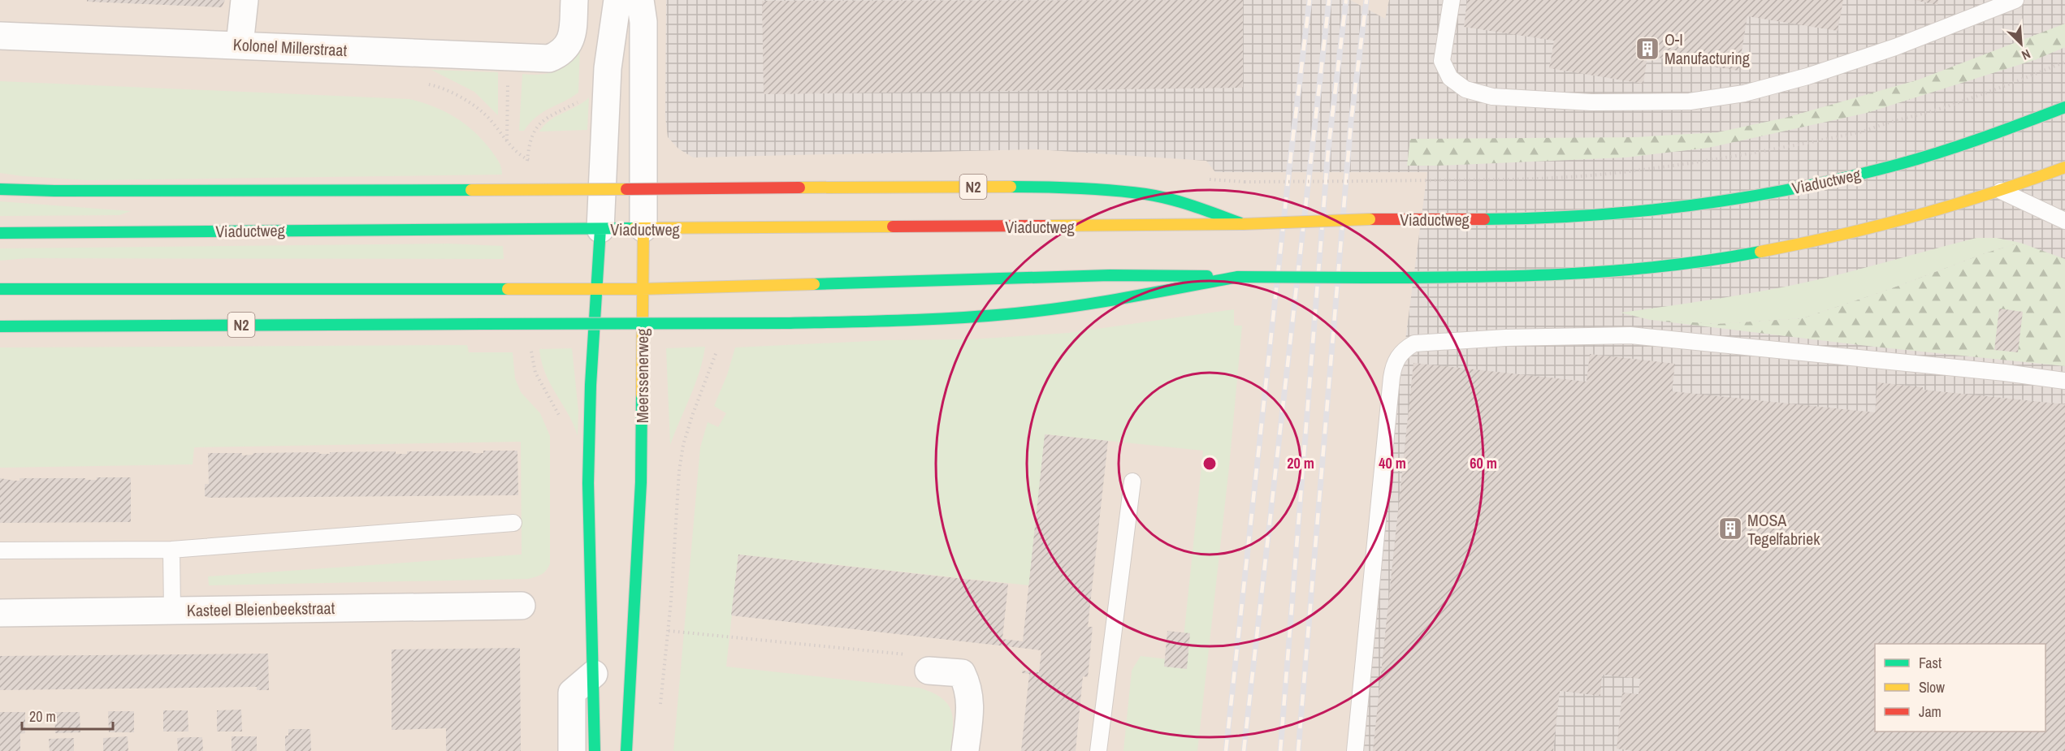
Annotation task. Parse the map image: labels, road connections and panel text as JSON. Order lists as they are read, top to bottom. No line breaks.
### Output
{"streets":{"main road":["Viaductweg","N2","Meerssenerweg"],"street":["Kolonel Millerstraat","Kasteel Bleienbeekstraat"]},"crossings":[["Viaductweg","N2"],["Viaductweg","Meerssenerweg"]],"places":{"building":["O-I Manufacturing","MOSA Tegelfabriek"]},"legend":["Fast","Slow","Jam"],"scale_bar":"20 m","north":"bottom right","rings":["20 m","40 m","60 m"]}
